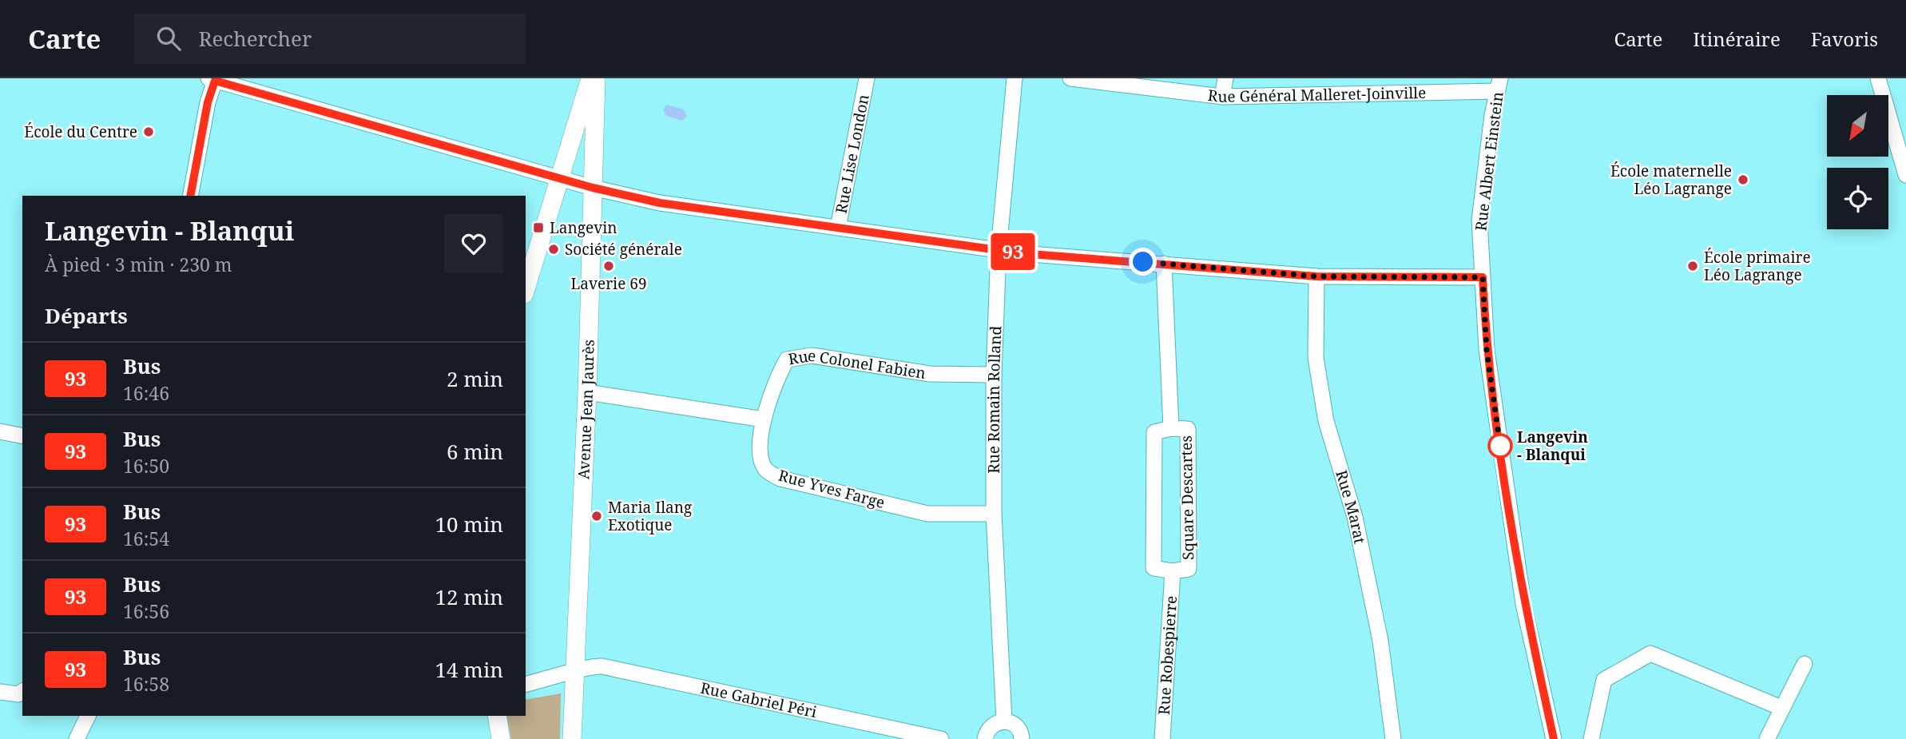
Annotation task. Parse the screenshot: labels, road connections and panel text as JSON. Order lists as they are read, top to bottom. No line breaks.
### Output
{"streets":{"main road":["Avenue Jean Jaurès"],"street":["Rue Général Malleret-Joinville","Rue Lise London","Rue Albert Einstein","Rue Colonel Fabien","Rue Romain Rolland","Rue Yves Farge","Square Descartes","Rue Marat","Rue Robespierre","Rue Gabriel Péri"]},"crossings":[["Rue Général Malleret-Joinville","Rue Albert Einstein"],["Rue Colonel Fabien","Rue Romain Rolland"],["Rue Colonel Fabien","Rue Yves Farge"],["Rue Romain Rolland","Rue Yves Farge"],["Avenue Jean Jaurès","Rue Gabriel Péri"],["Square Descartes","Rue Robespierre"]],"places":{"other":["École du Centre","École maternelle Léo Lagrange","Société générale","Laverie 69","École primaire Léo Lagrange","Langevin - Blanqui","Maria Ilang Exotique"],"transit":["Langevin"]},"lines":["bus line 93"],"north":"bottom left","page":{"header":"Carte","search":"Rechercher","nav":["Carte","Itinéraire","Favoris"],"on_map":"93","heading":[["Langevin - Blanqui","À pied · 3 min · 230 m"],"Départs"],"list":[{"mark":"93","name":"Bus","note":"16:46","value":"2 min"},{"mark":"93","name":"Bus","note":"16:50","value":"6 min"},{"mark":"93","name":"Bus","note":"16:54","value":"10 min"},{"mark":"93","name":"Bus","note":"16:56","value":"12 min"},{"mark":"93","name":"Bus","note":"16:58","value":"14 min"}]}}
